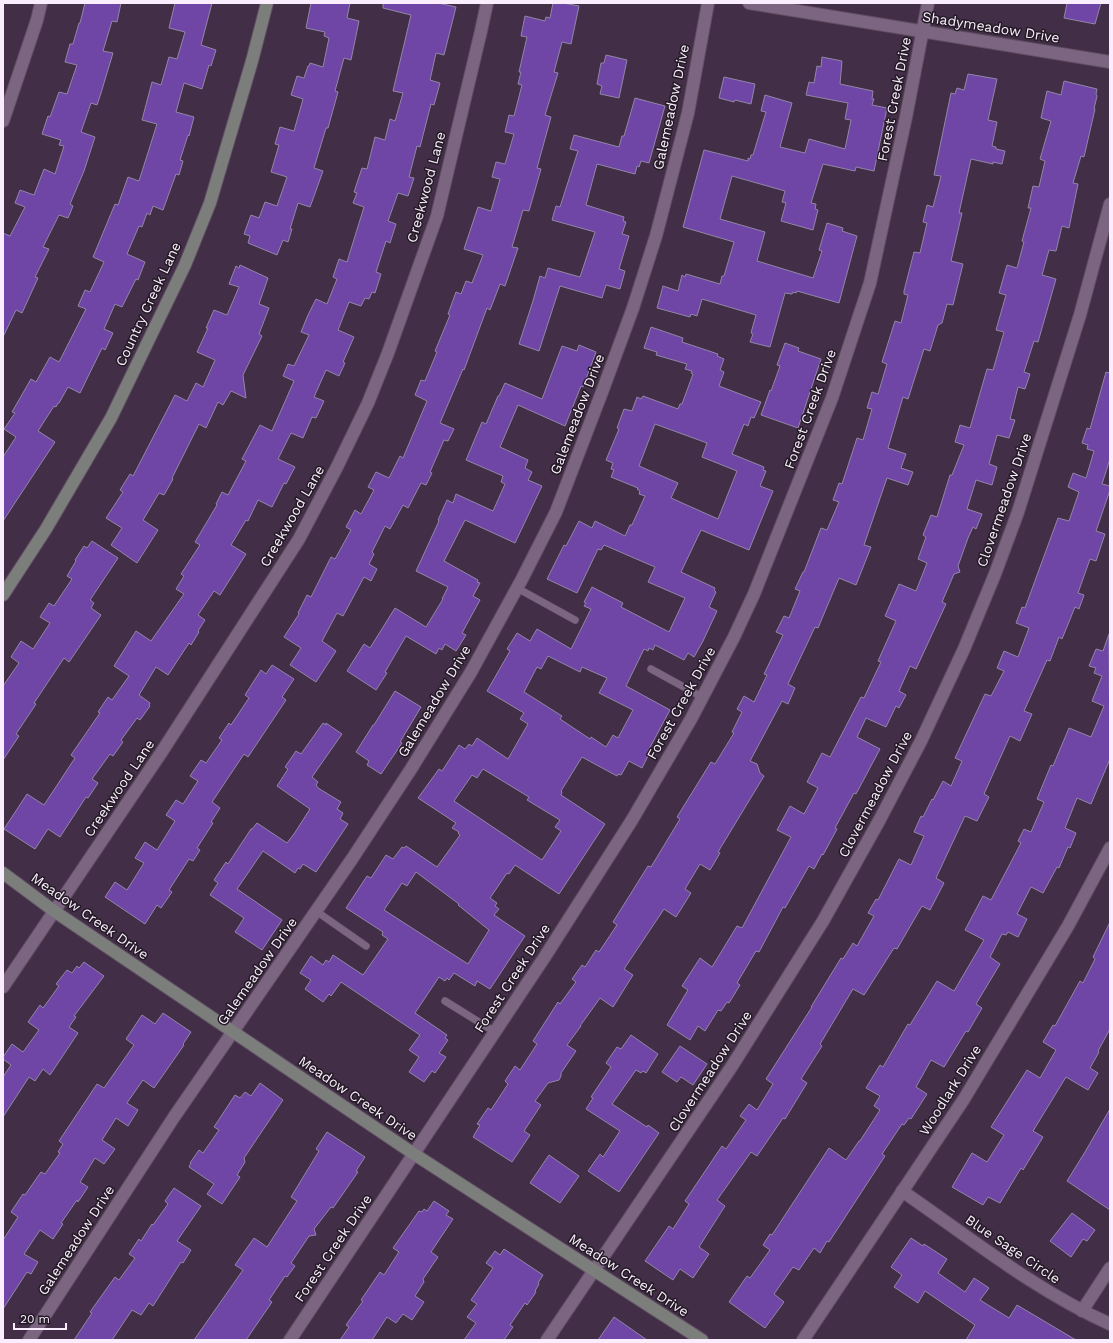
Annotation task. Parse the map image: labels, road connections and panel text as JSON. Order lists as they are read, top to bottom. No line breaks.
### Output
{"streets":{"street":["Shadymeadow Drive","Forest Creek Drive","Galemeadow Drive","Creekwood Lane","Country Creek Lane","Clovermeadow Drive","Meadow Creek Drive","Woodlark Drive","Blue Sage Circle"]},"crossings":[["Shadymeadow Drive","Forest Creek Drive"],["Forest Creek Drive","Meadow Creek Drive"],["Galemeadow Drive","Meadow Creek Drive"],["Creekwood Lane","Meadow Creek Drive"],["Clovermeadow Drive","Meadow Creek Drive"],["Woodlark Drive","Blue Sage Circle"]],"scale_bar":"20 m"}
